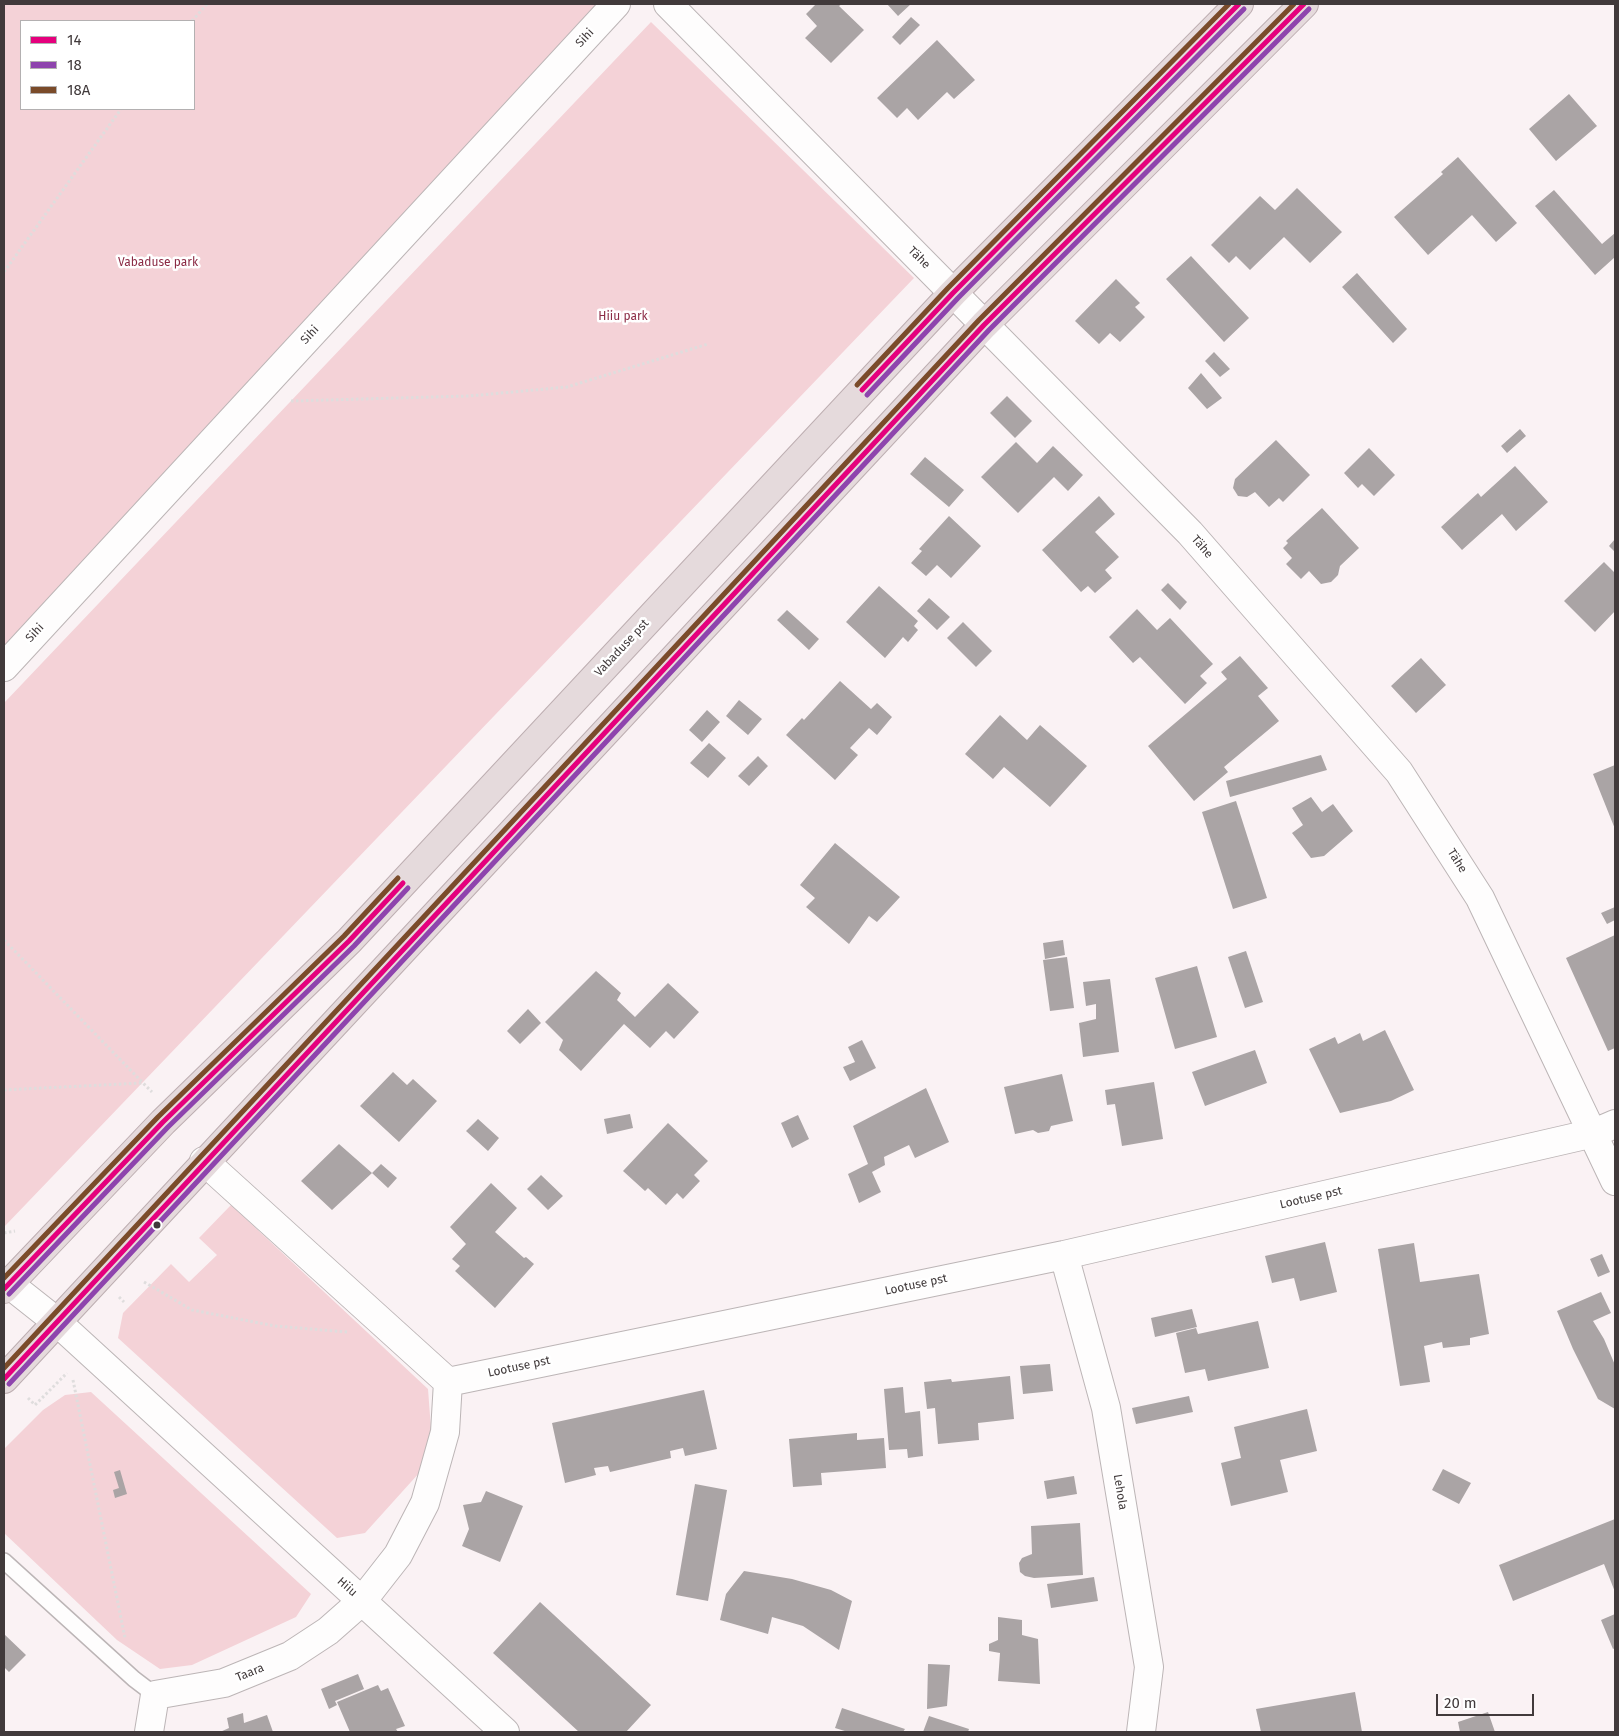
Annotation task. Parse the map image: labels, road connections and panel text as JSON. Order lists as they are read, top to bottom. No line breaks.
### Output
{"streets":{"highway":["Vabaduse pst"],"street":["Sihi","Tähe","Lootuse pst","Lehola","Hiiu","Taara"]},"crossings":[["Tähe","Vabaduse pst"],["Tähe","Lootuse pst"],["Vabaduse pst","Hiiu"],["Lootuse pst","Lehola"],["Hiiu","Taara"]],"parks":["Vabaduse park","Hiiu park"],"lines":["transit line 14","transit line 18A","transit line 18"],"legend":["14","18","18A"],"scale_bar":"20 m"}
